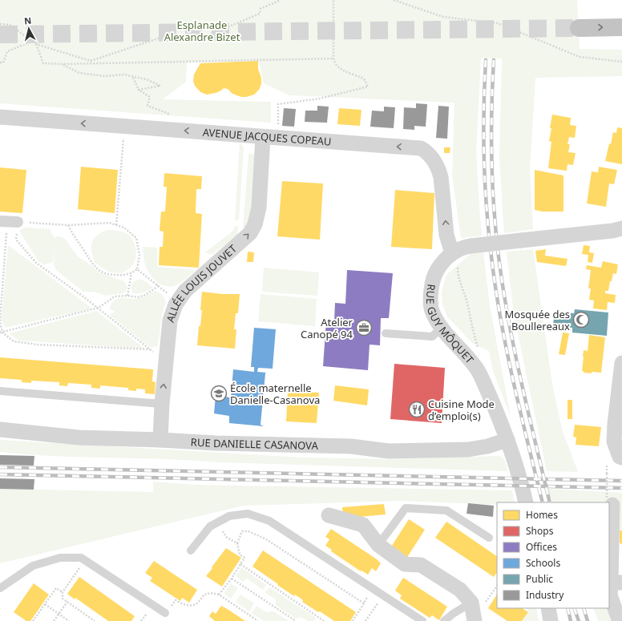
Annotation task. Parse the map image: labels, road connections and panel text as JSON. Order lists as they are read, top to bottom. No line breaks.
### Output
{"streets":{"street":["AVENUE JACQUES COPEAU","ALLÉE LOUIS JOUVET","RUE GUY MÔQUET","RUE DANIELLE CASANOVA"]},"crossings":[["AVENUE JACQUES COPEAU","ALLÉE LOUIS JOUVET"],["AVENUE JACQUES COPEAU","RUE GUY MÔQUET"],["ALLÉE LOUIS JOUVET","RUE DANIELLE CASANOVA"],["RUE GUY MÔQUET","RUE DANIELLE CASANOVA"]],"one_way":["AVENUE JACQUES COPEAU","ALLÉE LOUIS JOUVET"],"parks":["Esplanade Alexandre Bizet"],"places":{"mosque":["Mosquée des Boullereaux"],"office":["Atelier Canopé 94"],"school or university":["École maternelle Danielle-Casanova"],"restaurant":["Cuisine Mode d’emploi(s)"]},"legend":["Homes","Shops","Offices","Schools","Public","Industry"],"north":"top"}
